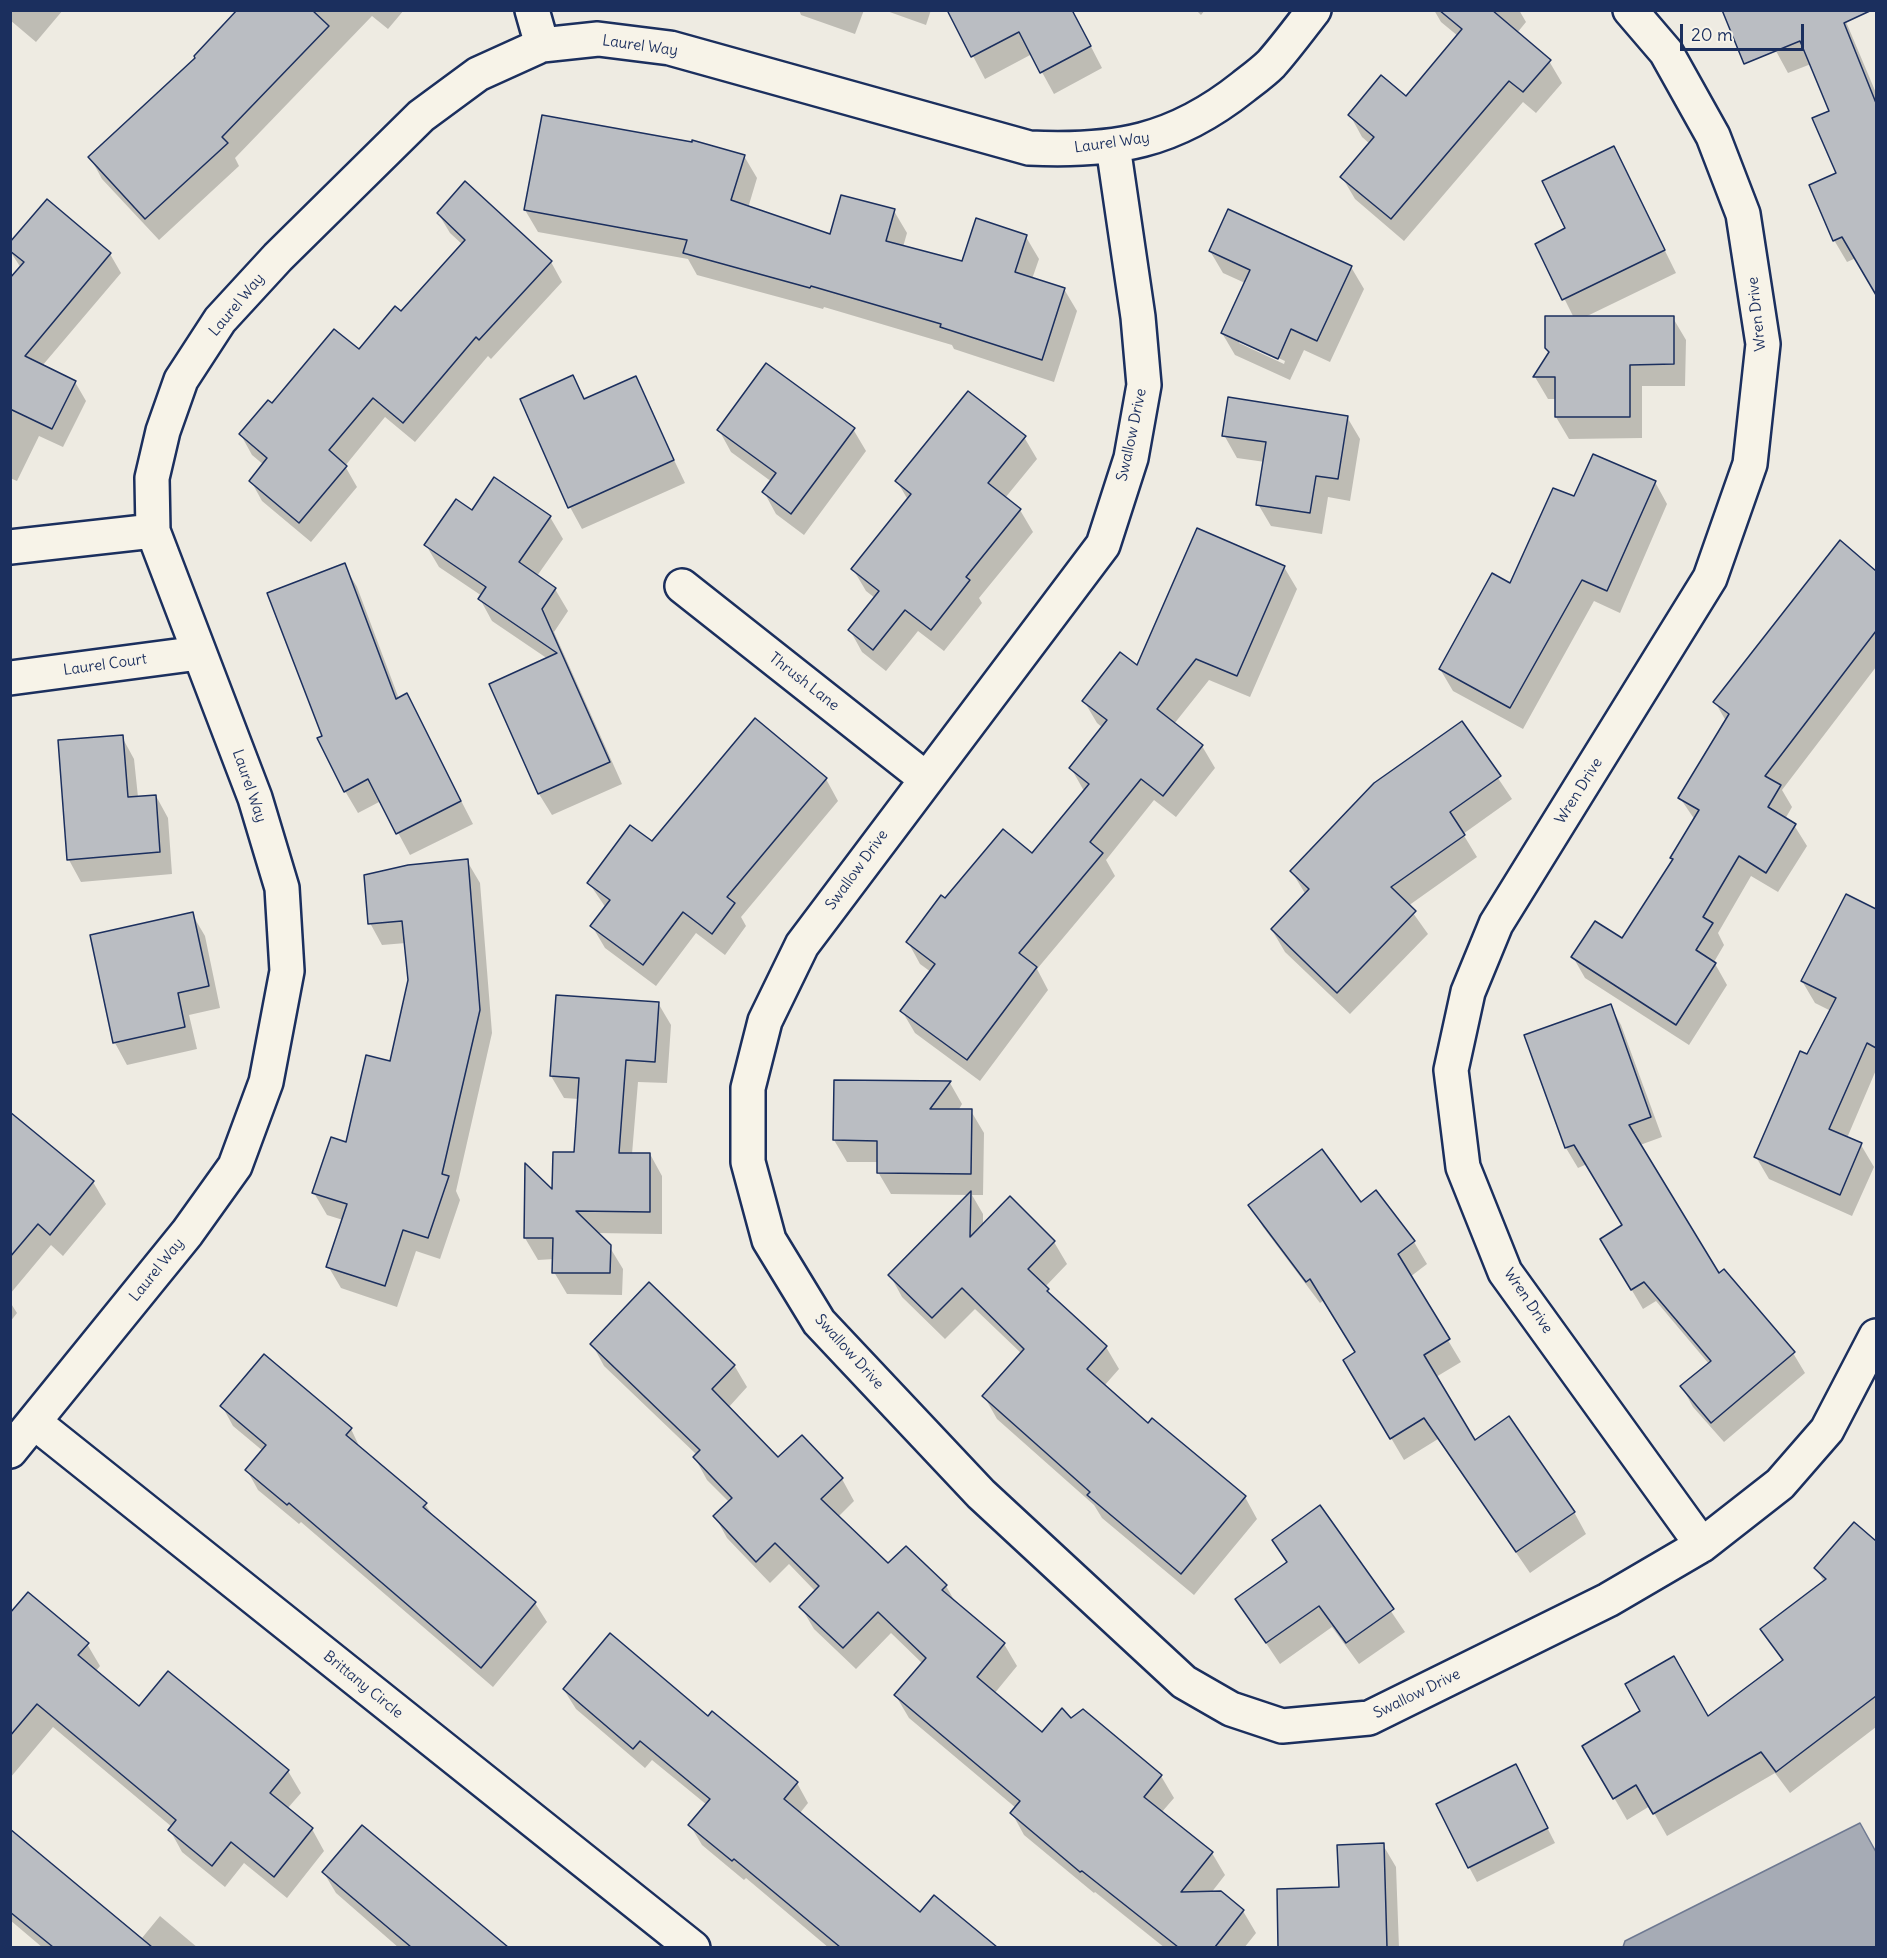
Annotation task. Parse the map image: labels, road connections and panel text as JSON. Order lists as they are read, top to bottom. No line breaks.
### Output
{"streets":{"street":["Laurel Way","Wren Drive","Swallow Drive","Laurel Court","Thrush Lane","Brittany Circle"]},"crossings":[["Laurel Way","Swallow Drive"],["Laurel Way","Laurel Court"],["Laurel Way","Brittany Circle"],["Wren Drive","Swallow Drive"],["Swallow Drive","Thrush Lane"]],"scale_bar":"20 m"}
